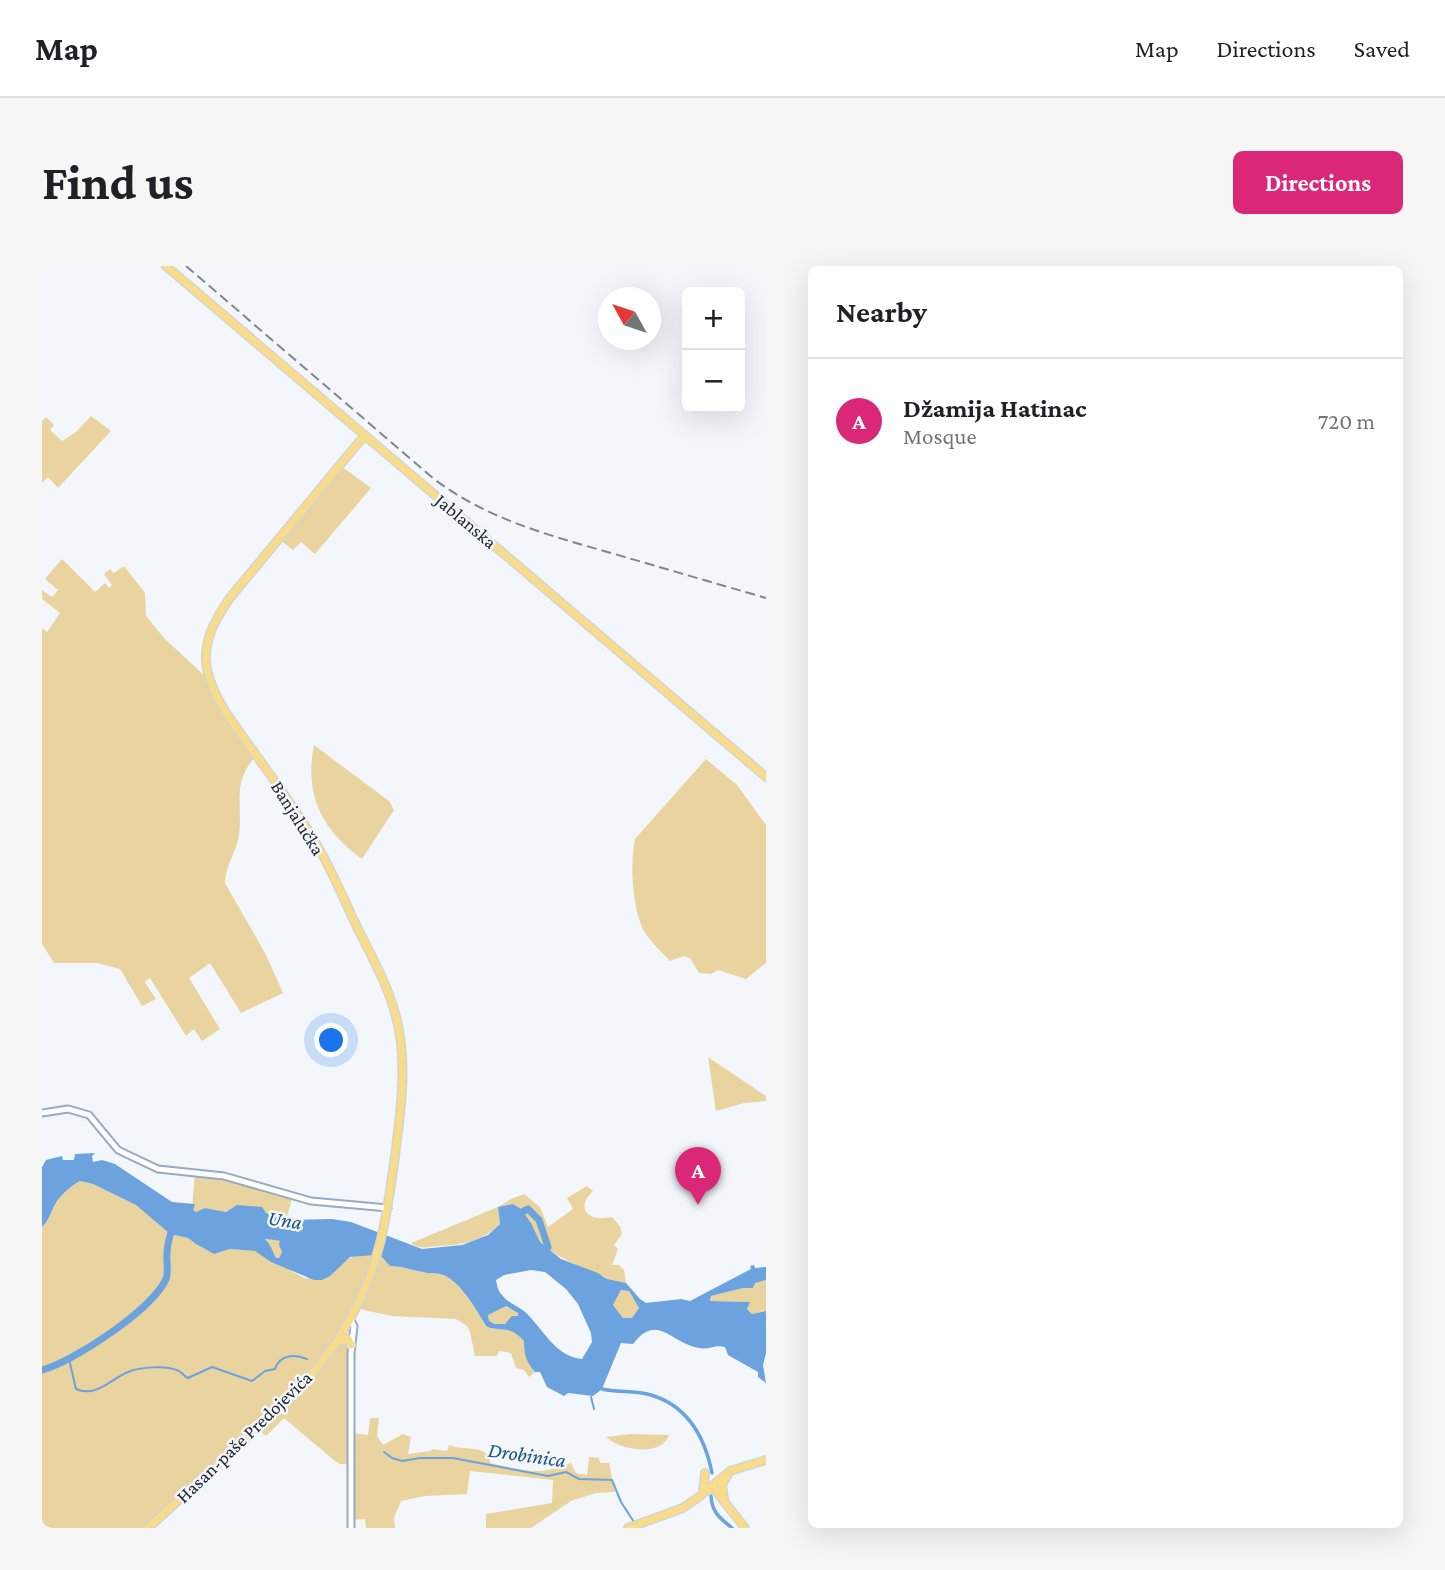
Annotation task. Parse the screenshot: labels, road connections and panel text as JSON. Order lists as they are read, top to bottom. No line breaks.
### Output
{"streets":{"main road":["Jablanska","Banjalučka","Hasan-paše Predojevića"]},"crossings":[["Banjalučka","Hasan-paše Predojevića"]],"water":["Una","Drobinica"],"north":"top left","page":{"header":"Map","nav":["Map","Directions","Saved"],"buttons":"Directions","title":"Find us","heading":"Nearby","map_buttons":["+","−"],"list":[{"mark":"A","name":"Džamija Hatinac","note":"Mosque","value":"720 m"}],"pins":"A"}}
